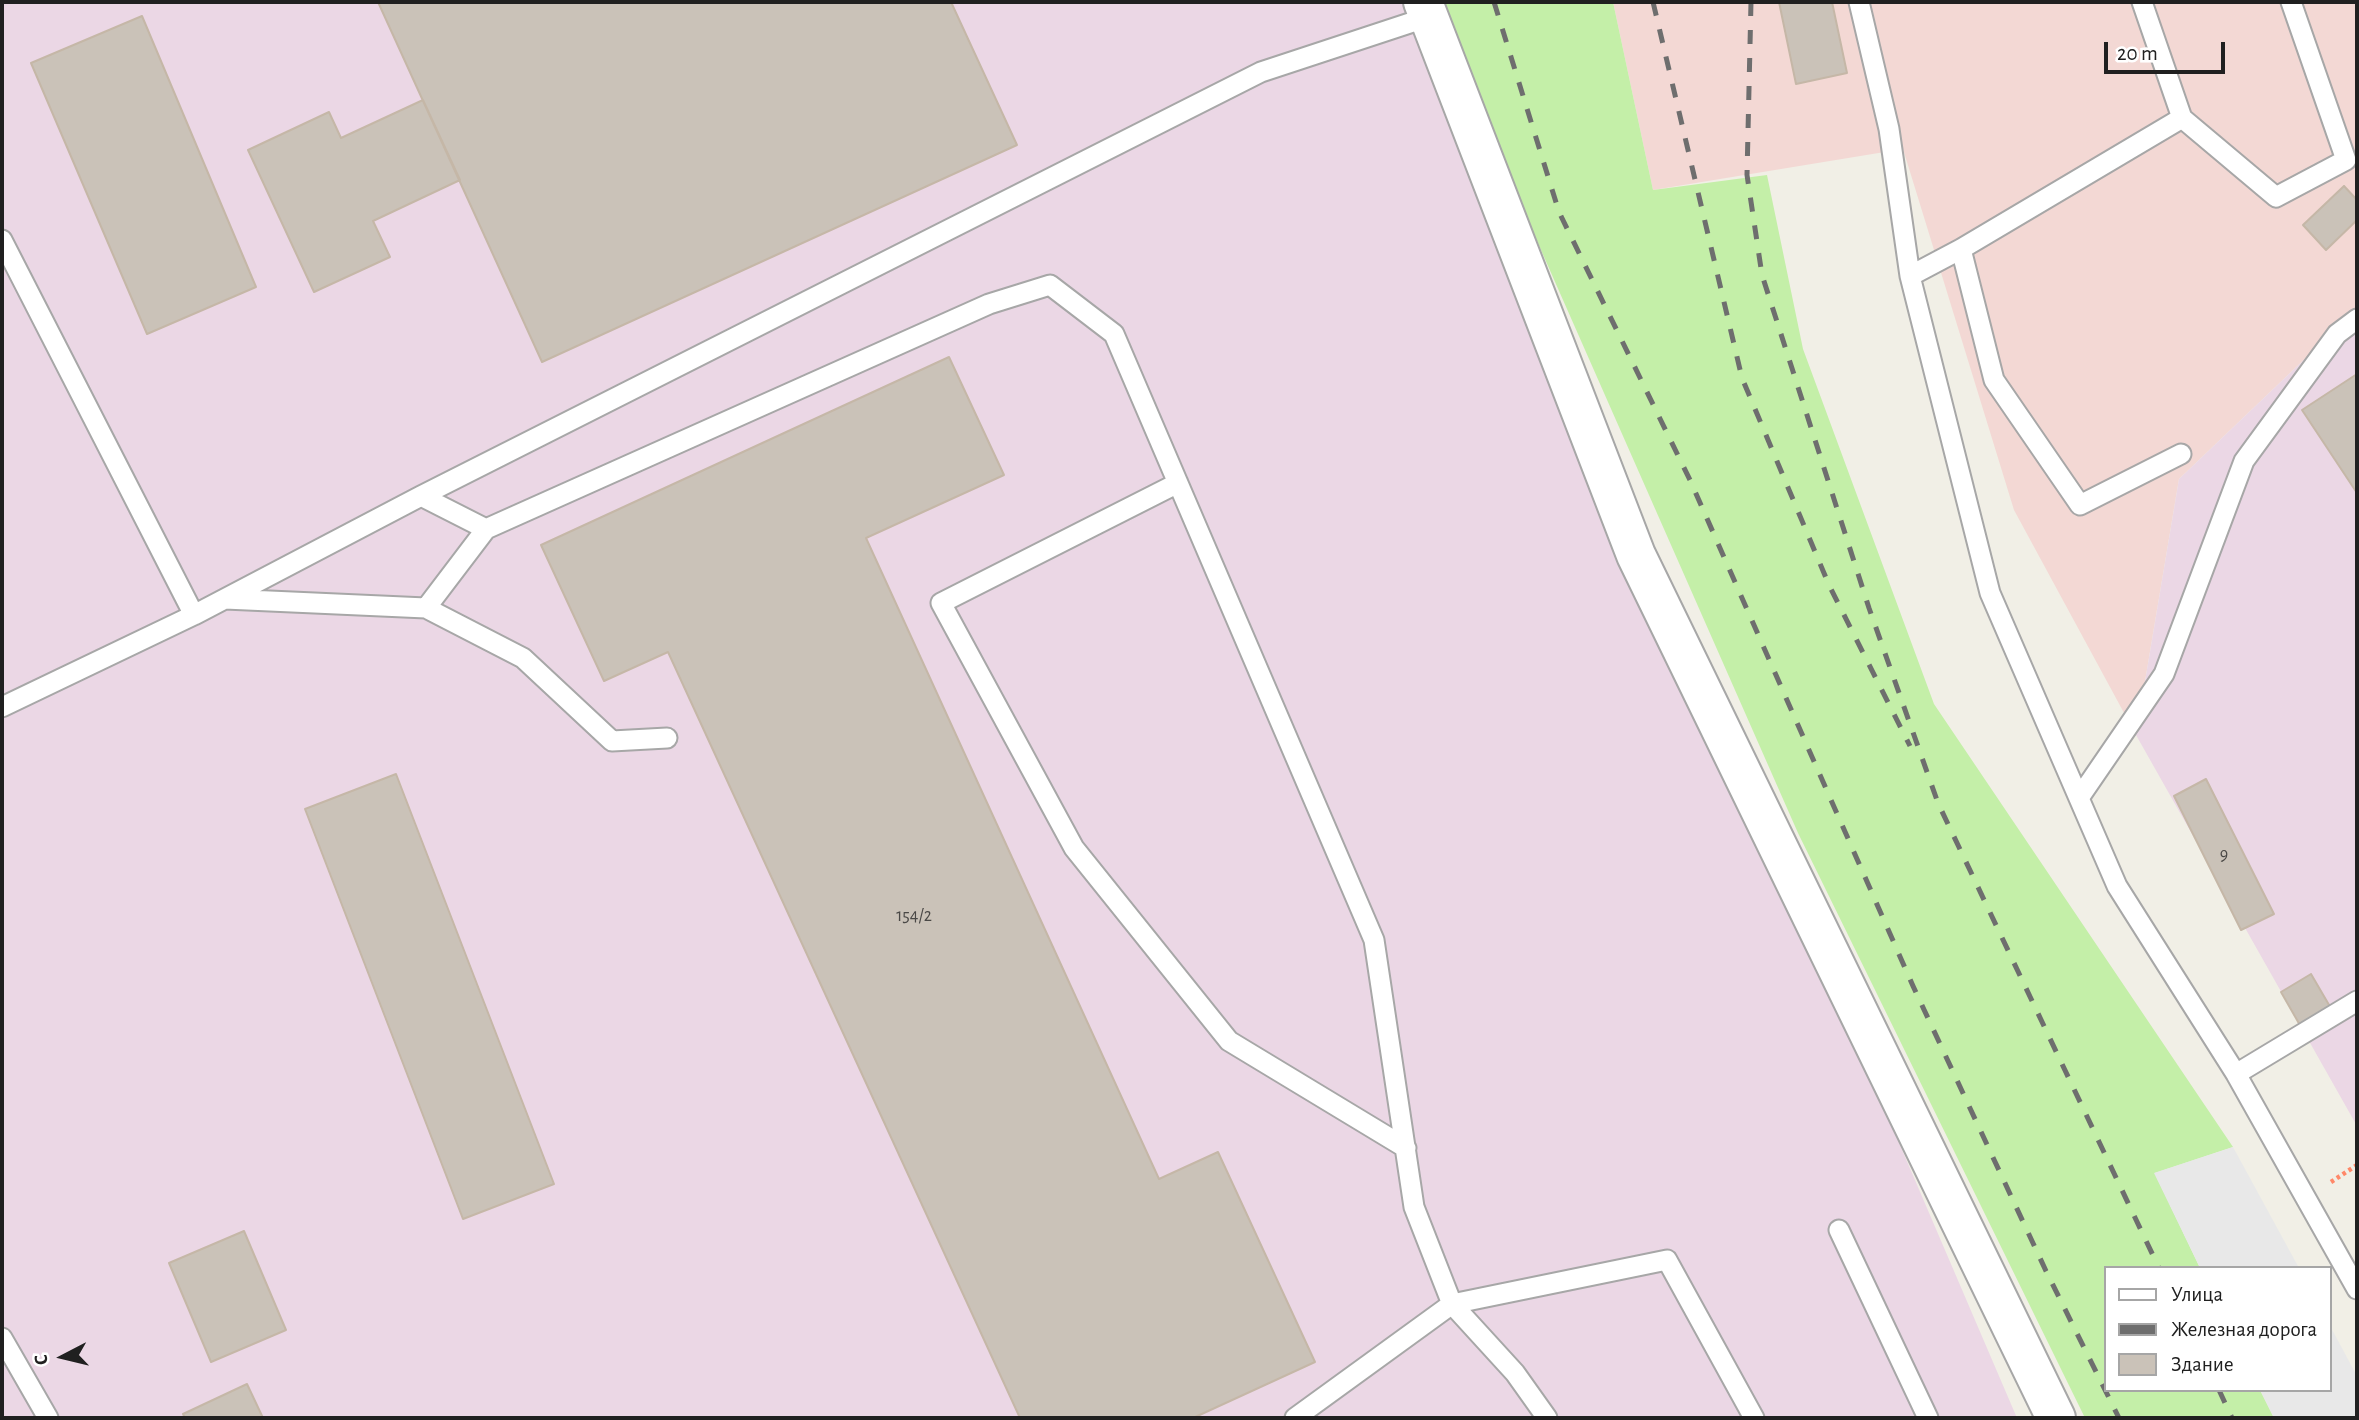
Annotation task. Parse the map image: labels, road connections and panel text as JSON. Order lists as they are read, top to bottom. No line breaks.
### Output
{"house_numbers":["9","154/2"],"legend":["Улица","Железная дорога","Здание"],"scale_bar":"20 m","north":"left"}
